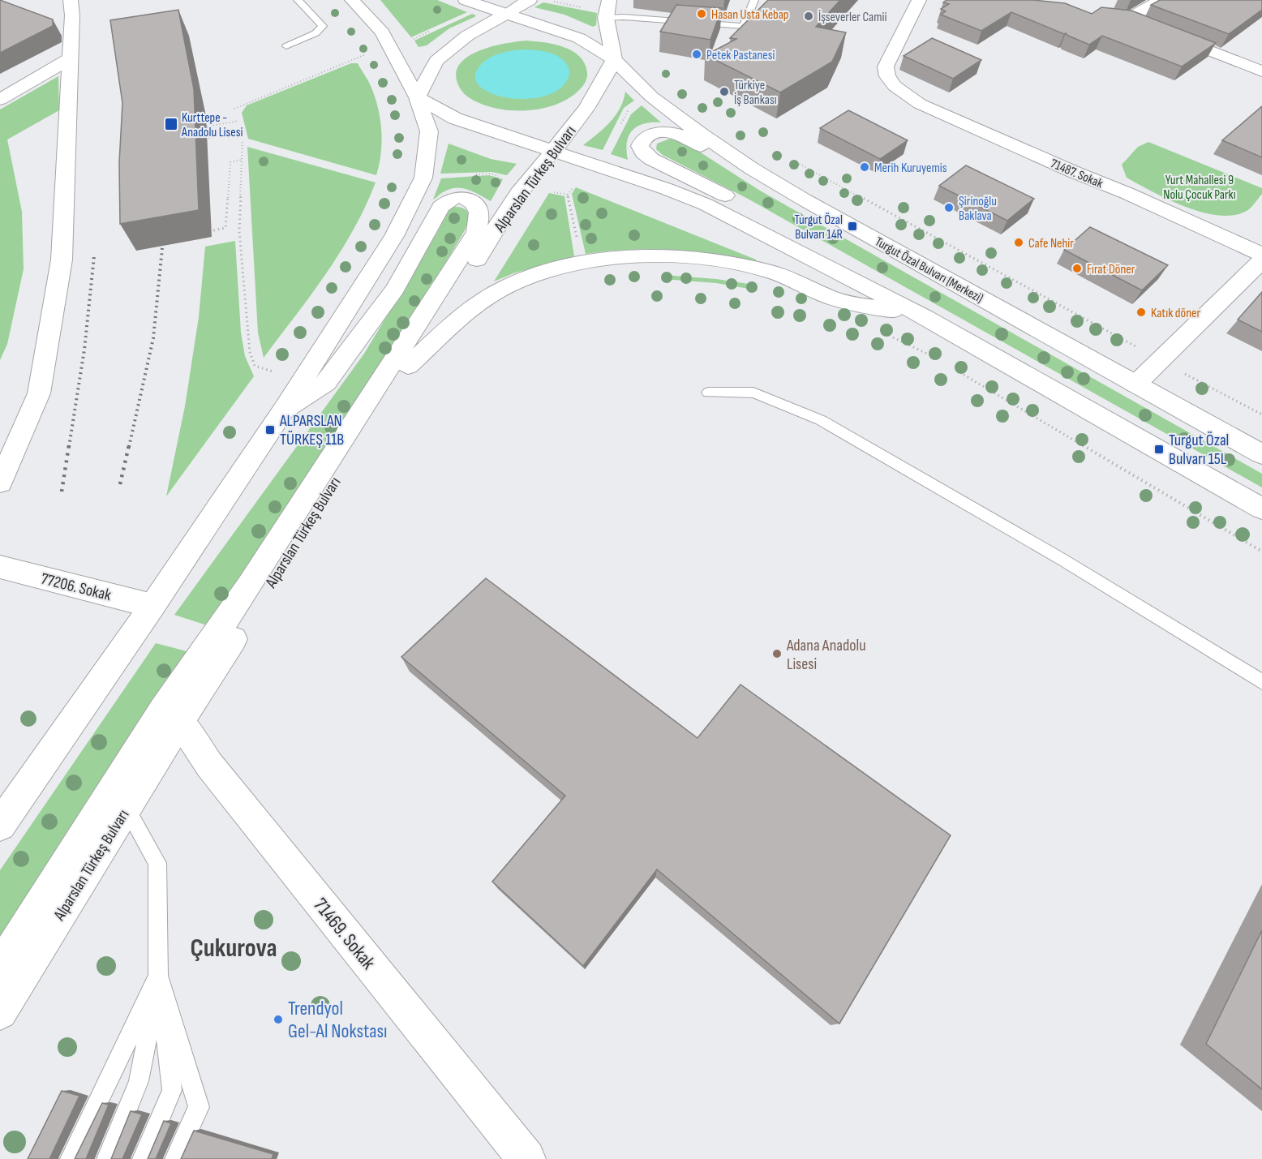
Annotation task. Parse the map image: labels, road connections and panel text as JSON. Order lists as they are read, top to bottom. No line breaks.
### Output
{"streets":{"main road":["71487. Sokak","Alparslan Türkeş Bulvarı","Turgut Özal Bulvarı (Merkezi)","77206. Sokak","71469. Sokak"]},"crossings":[["Alparslan Türkeş Bulvarı","Turgut Özal Bulvarı (Merkezi)"],["Alparslan Türkeş Bulvarı","71469. Sokak"]],"districts":["Çukurova"],"parks":["Yurt Mahallesi 9 Nolu Çocuk Parkı"],"places":{"other":["Hasan Usta Kebap","İşseverler Camii","Petek Pastanesi","Türkiye İş Bankası","Merih Kuruyemis","Şirinoğlu Baklava","Cafe Nehir","Fırat Döner","Katık döner","Adana Anadolu Lisesi","Trendyol Gel-Al Nokstası"],"transit":["Kurttepe - Anadolu Lisesi","Turgut Özal Bulvarı 14R","ALPARSLAN TÜRKEŞ 11B","Turgut Özal Bulvarı 15L"]}}
